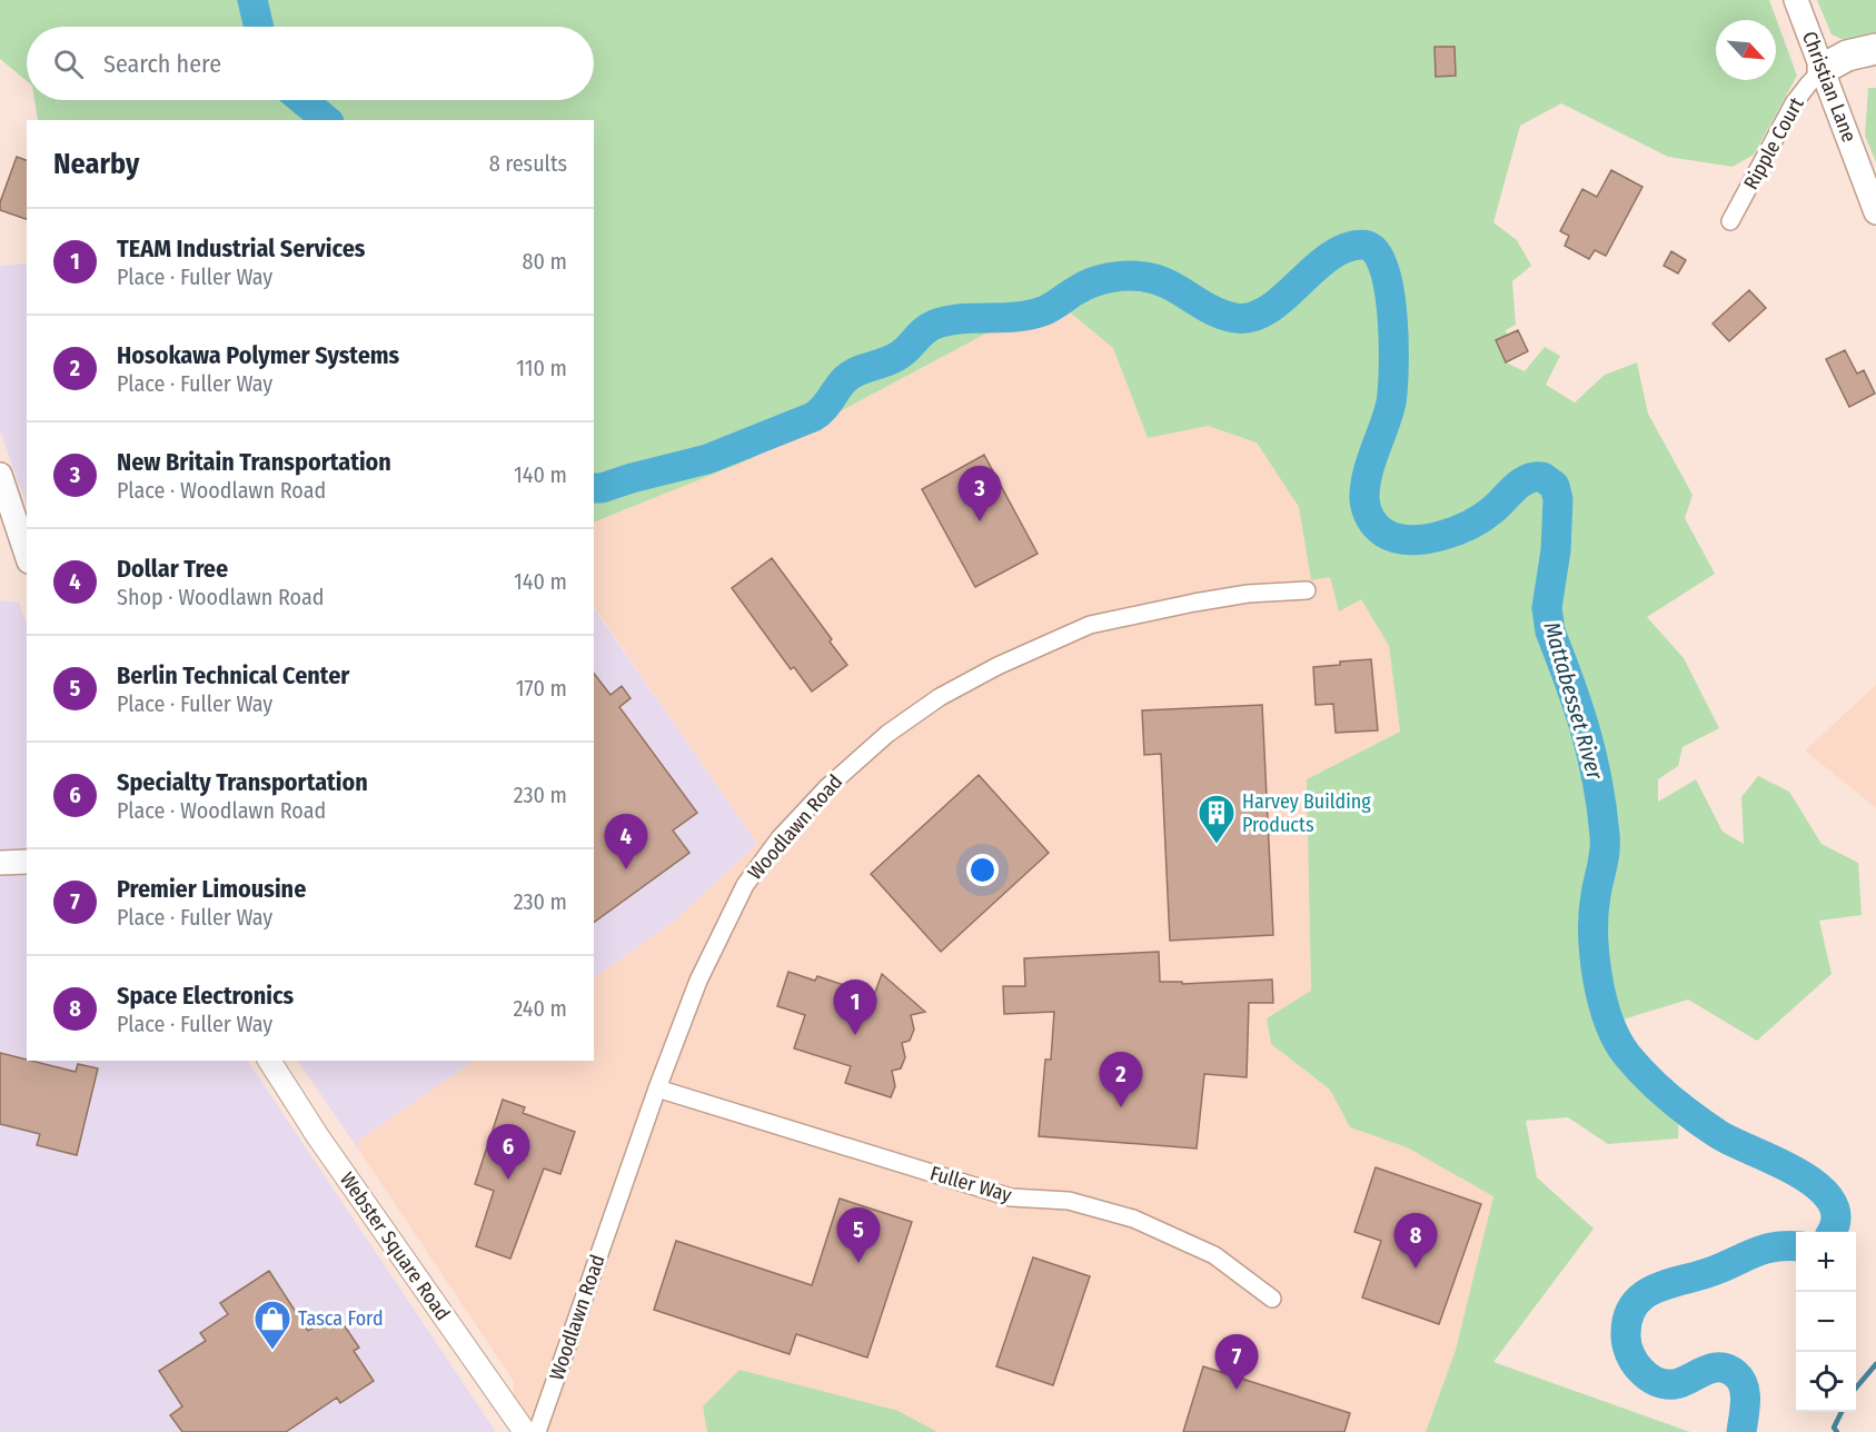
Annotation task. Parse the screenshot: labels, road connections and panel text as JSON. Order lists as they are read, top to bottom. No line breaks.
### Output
{"streets":{"main road":["Christian Lane"],"street":["Ripple Court","Woodlawn Road","Fuller Way","Webster Square Road"]},"crossings":[["Christian Lane","Ripple Court"],["Woodlawn Road","Fuller Way"]],"water":["Mattabesset River"],"places":{"building":["Harvey Building Products"],"shop":["Tasca Ford"]},"north":"bottom right","page":{"search":"Search here","heading":["Nearby","8 results"],"list":[{"mark":"1","name":"TEAM Industrial Services","note":"Place · Fuller Way","value":"80 m"},{"mark":"2","name":"Hosokawa Polymer Systems","note":"Place · Fuller Way","value":"110 m"},{"mark":"3","name":"New Britain Transportation","note":"Place · Woodlawn Road","value":"140 m"},{"mark":"4","name":"Dollar Tree","note":"Shop · Woodlawn Road","value":"140 m"},{"mark":"5","name":"Berlin Technical Center","note":"Place · Fuller Way","value":"170 m"},{"mark":"6","name":"Specialty Transportation","note":"Place · Woodlawn Road","value":"230 m"},{"mark":"7","name":"Premier Limousine","note":"Place · Fuller Way","value":"230 m"},{"mark":"8","name":"Space Electronics","note":"Place · Fuller Way","value":"240 m"}],"pins":["3","4","1","2","6","5","8","7"],"map_buttons":["+","−"]}}
